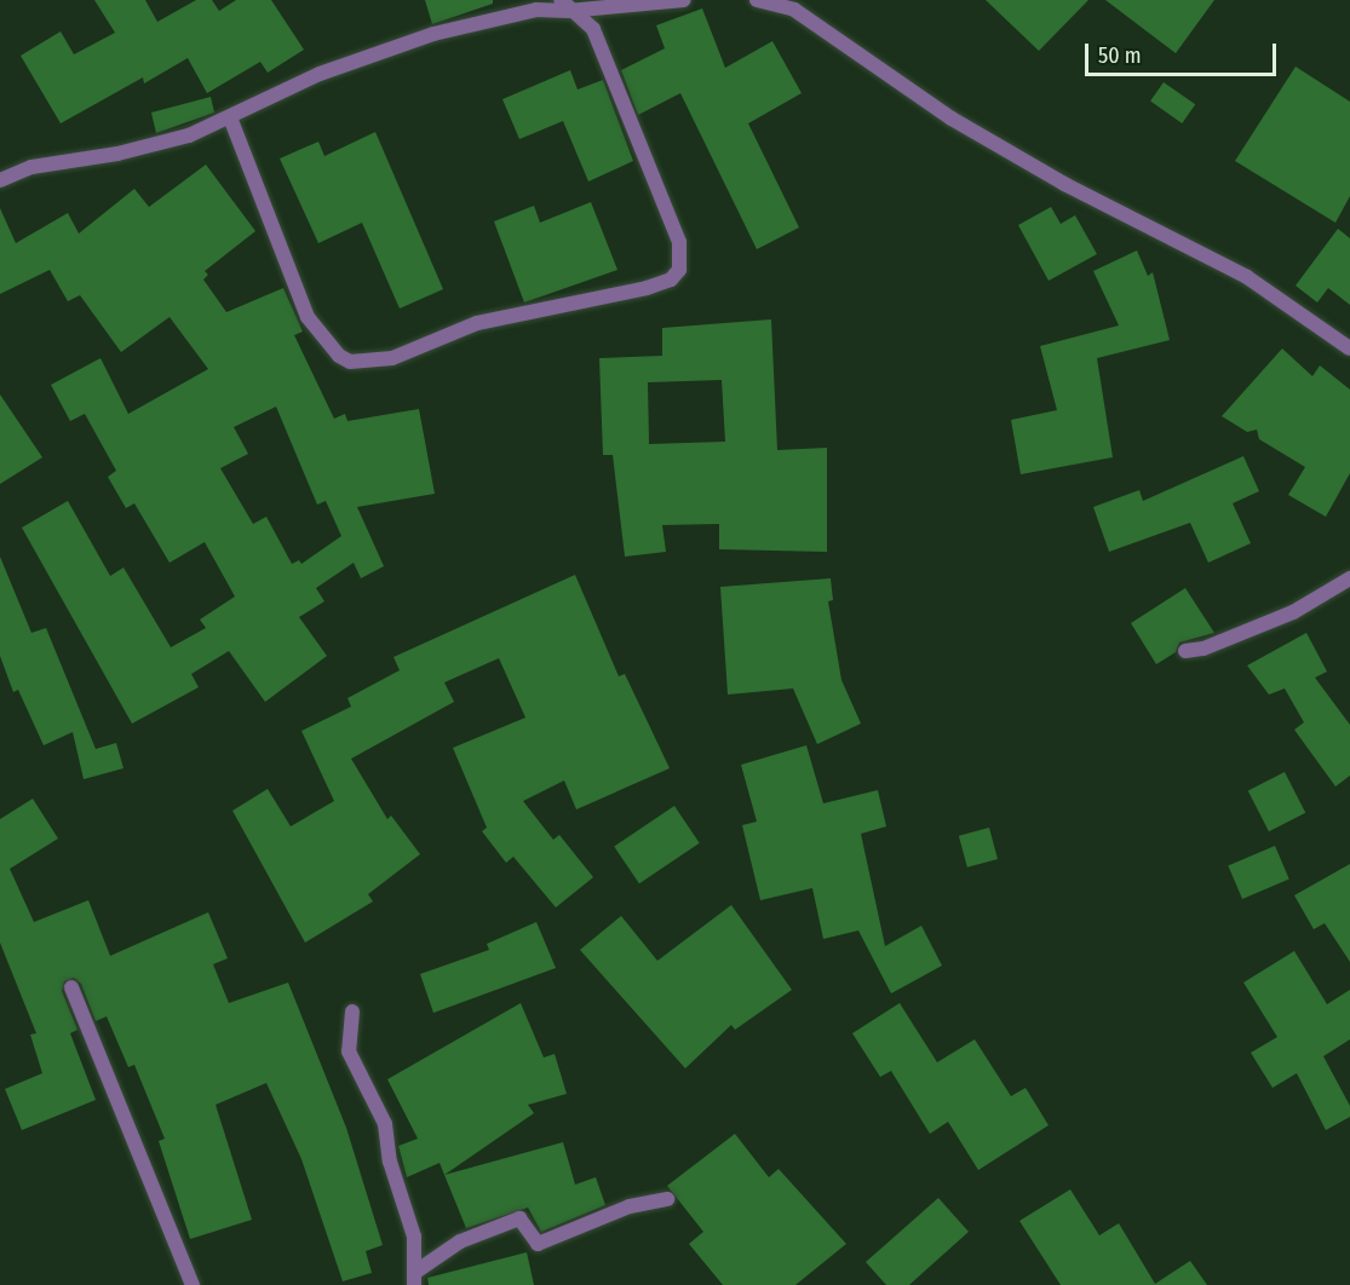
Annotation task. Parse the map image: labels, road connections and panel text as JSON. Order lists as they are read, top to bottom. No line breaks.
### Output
{"scale_bar":"50 m"}
